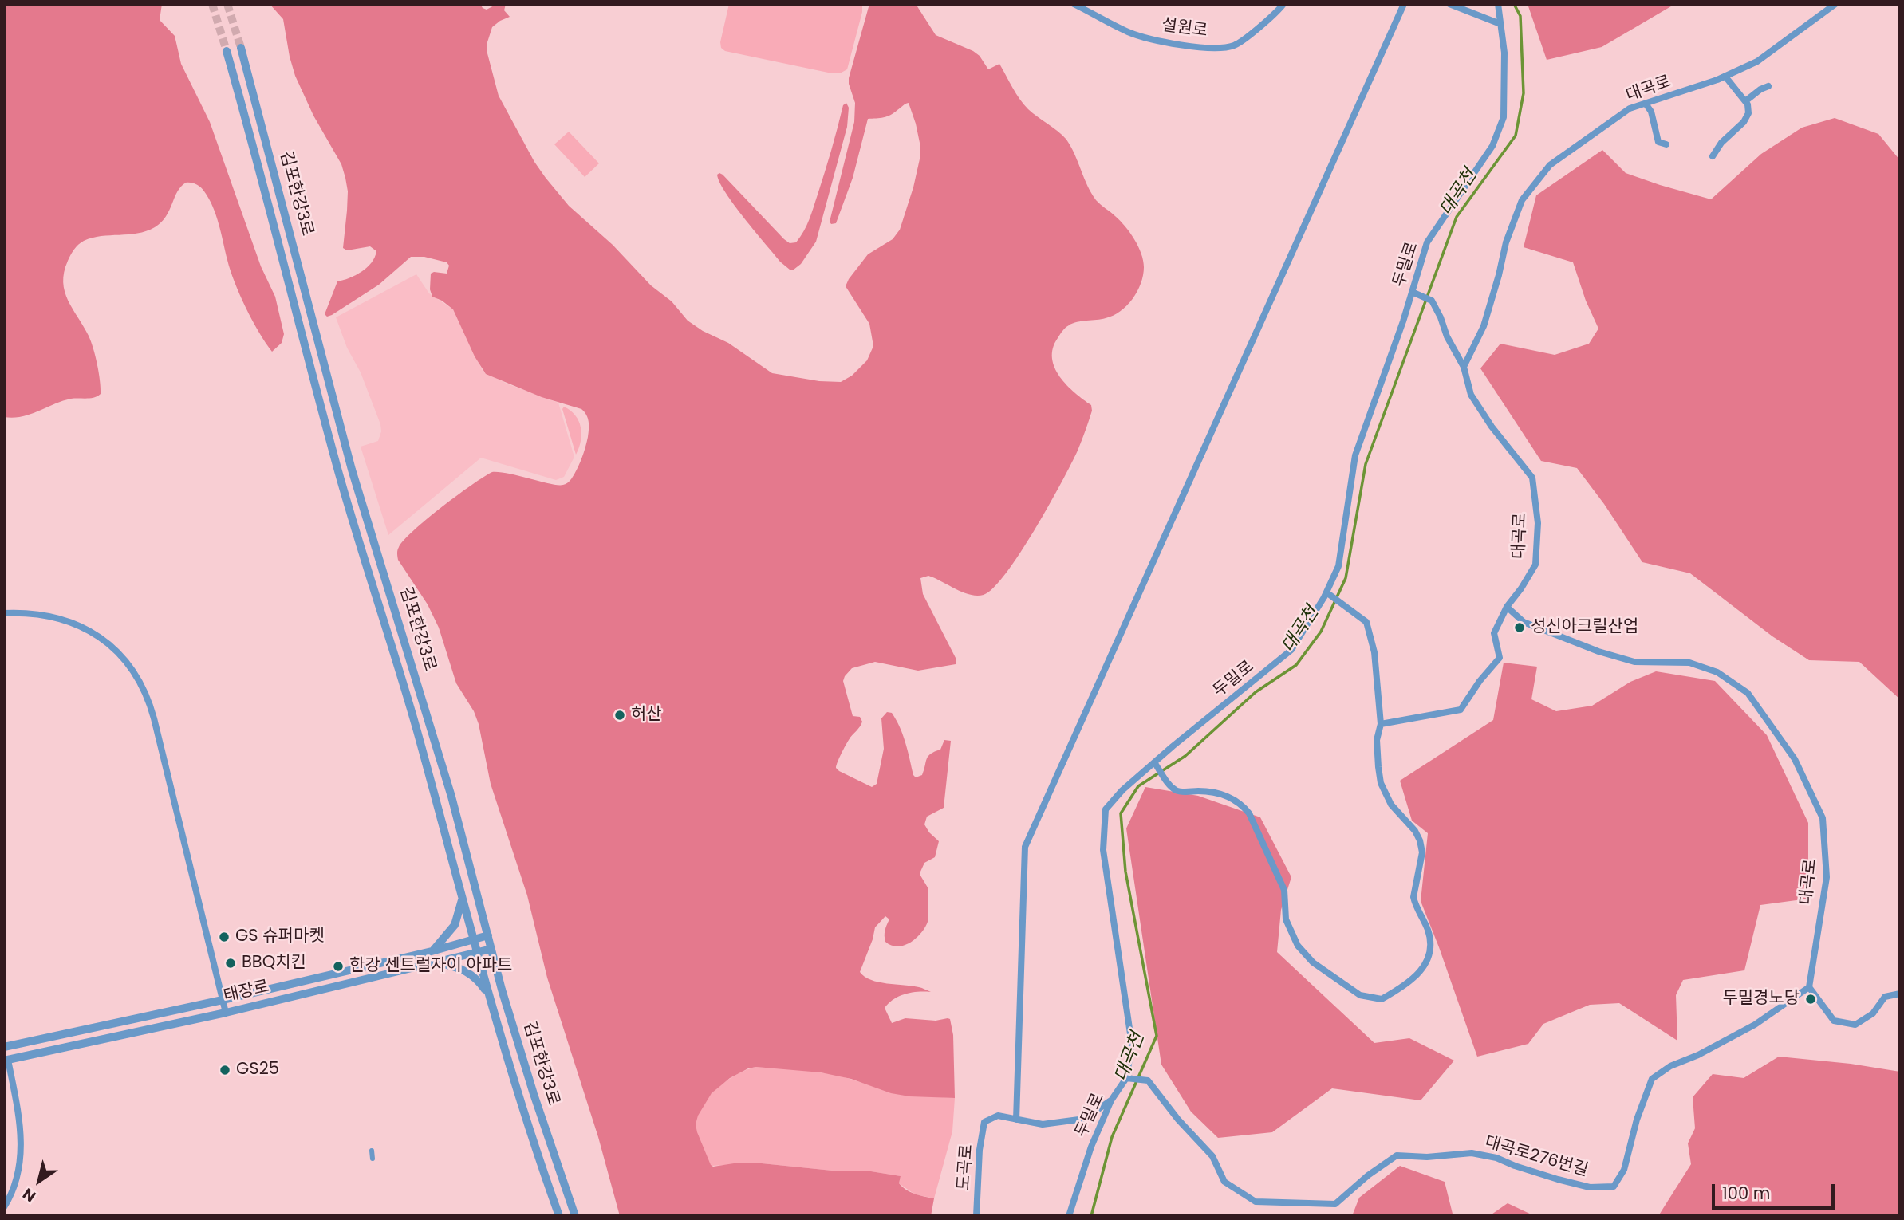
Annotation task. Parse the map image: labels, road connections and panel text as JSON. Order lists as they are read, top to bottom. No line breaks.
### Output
{"streets":{"street":["설원로","대곡로","김포한강3로","두밀로","태장로","대곡로276번길","도곡로"]},"crossings":[["대곡로","대곡로276번길"],["김포한강3로","태장로"],["두밀로","대곡로276번길"]],"water":["대곡천"],"places":["성신아크릴산업","허산","GS 슈퍼마켓","BBQ치킨","한강 센트럴자이 아파트","두밀경노당","GS25"],"scale_bar":"100 m","north":"bottom left"}
